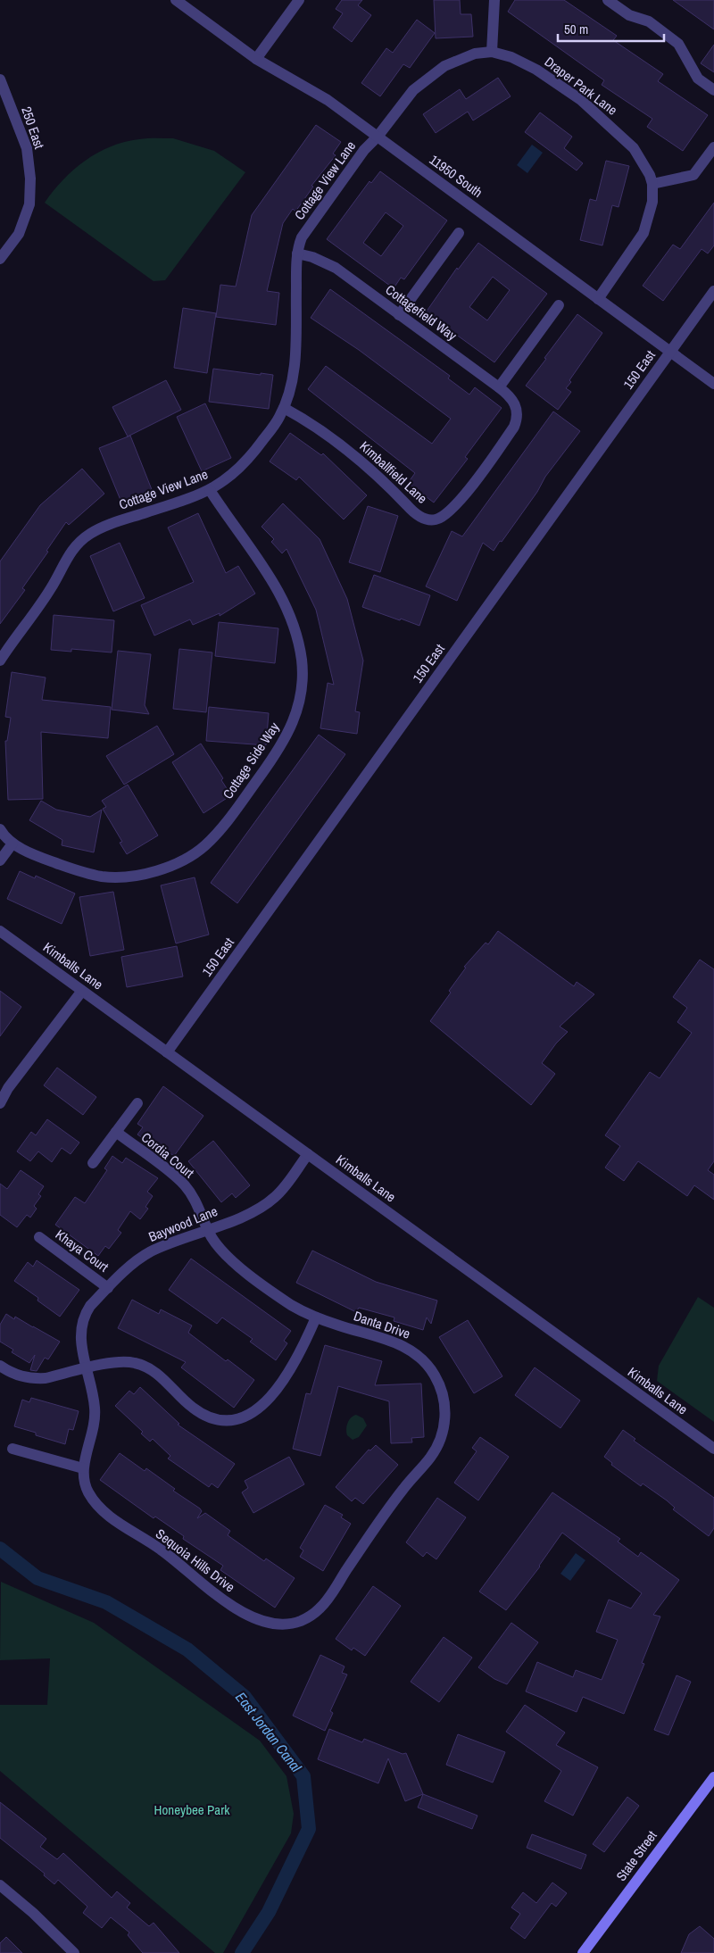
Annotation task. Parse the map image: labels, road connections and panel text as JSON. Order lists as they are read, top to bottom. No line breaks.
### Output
{"streets":{"main road":["State Street"],"street":["Draper Park Lane","250 East","11950 South","Cottage View Lane","Cottagefield Way","150 East","Kimballfield Lane","Cottage Side Way","Kimballs Lane","Cordia Court","Baywood Lane","Khaya Court","Danta Drive","Sequoia Hills Drive"]},"crossings":[["Draper Park Lane","Cottage View Lane"],["11950 South","Cottage View Lane"],["11950 South","150 East"],["Cottage View Lane","Cottagefield Way"],["Cottage View Lane","Kimballfield Lane"],["Cottage View Lane","Cottage Side Way"],["Cottagefield Way","Kimballfield Lane"],["150 East","Kimballs Lane"],["Kimballs Lane","Baywood Lane"],["Cordia Court","Baywood Lane"],["Cordia Court","Danta Drive"],["Baywood Lane","Khaya Court"],["Baywood Lane","Danta Drive"],["Baywood Lane","Sequoia Hills Drive"],["Danta Drive","Sequoia Hills Drive"]],"water":["East Jordan Canal"],"parks":["Honeybee Park"],"scale_bar":"50 m"}
